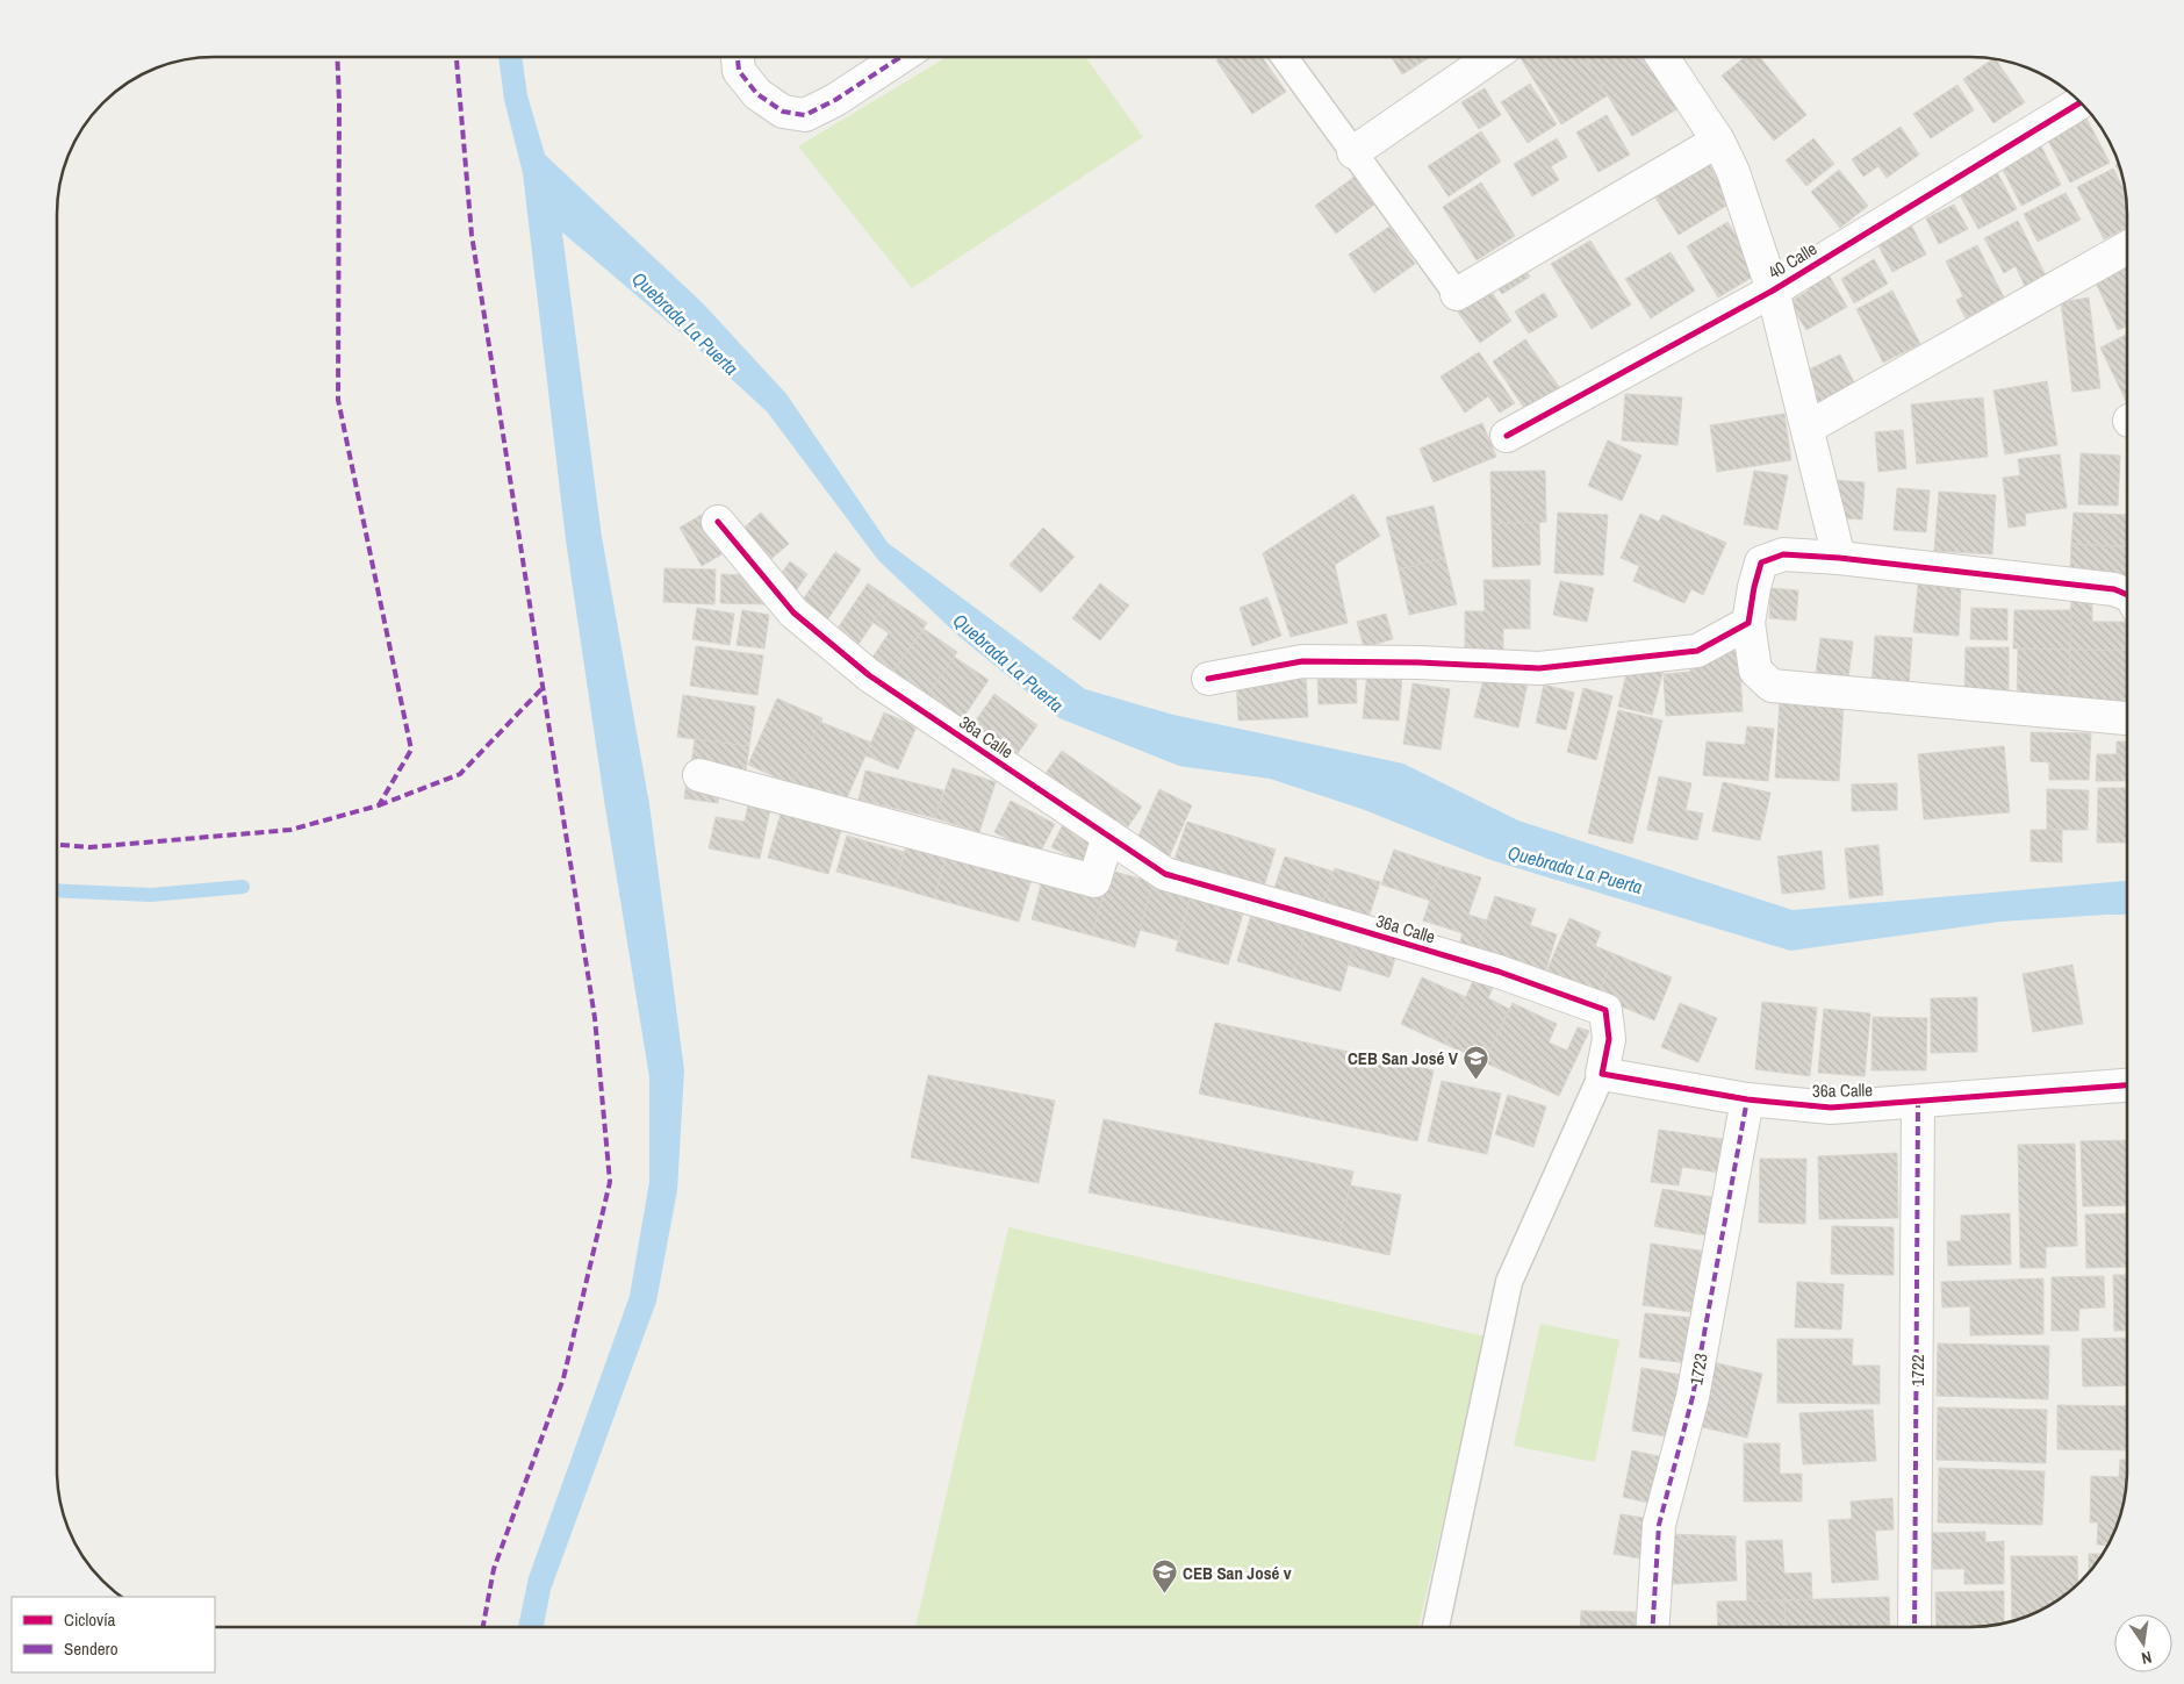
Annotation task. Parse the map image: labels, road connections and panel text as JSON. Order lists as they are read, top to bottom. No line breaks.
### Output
{"streets":{"street":["40 Calle","36a Calle","1723","1722"]},"crossings":[["36a Calle","1723"],["36a Calle","1722"]],"water":["Quebrada La Puerta"],"places":{"school or university":["CEB San José V","CEB San José v"]},"legend":["Ciclovía","Sendero"],"north":"bottom"}
